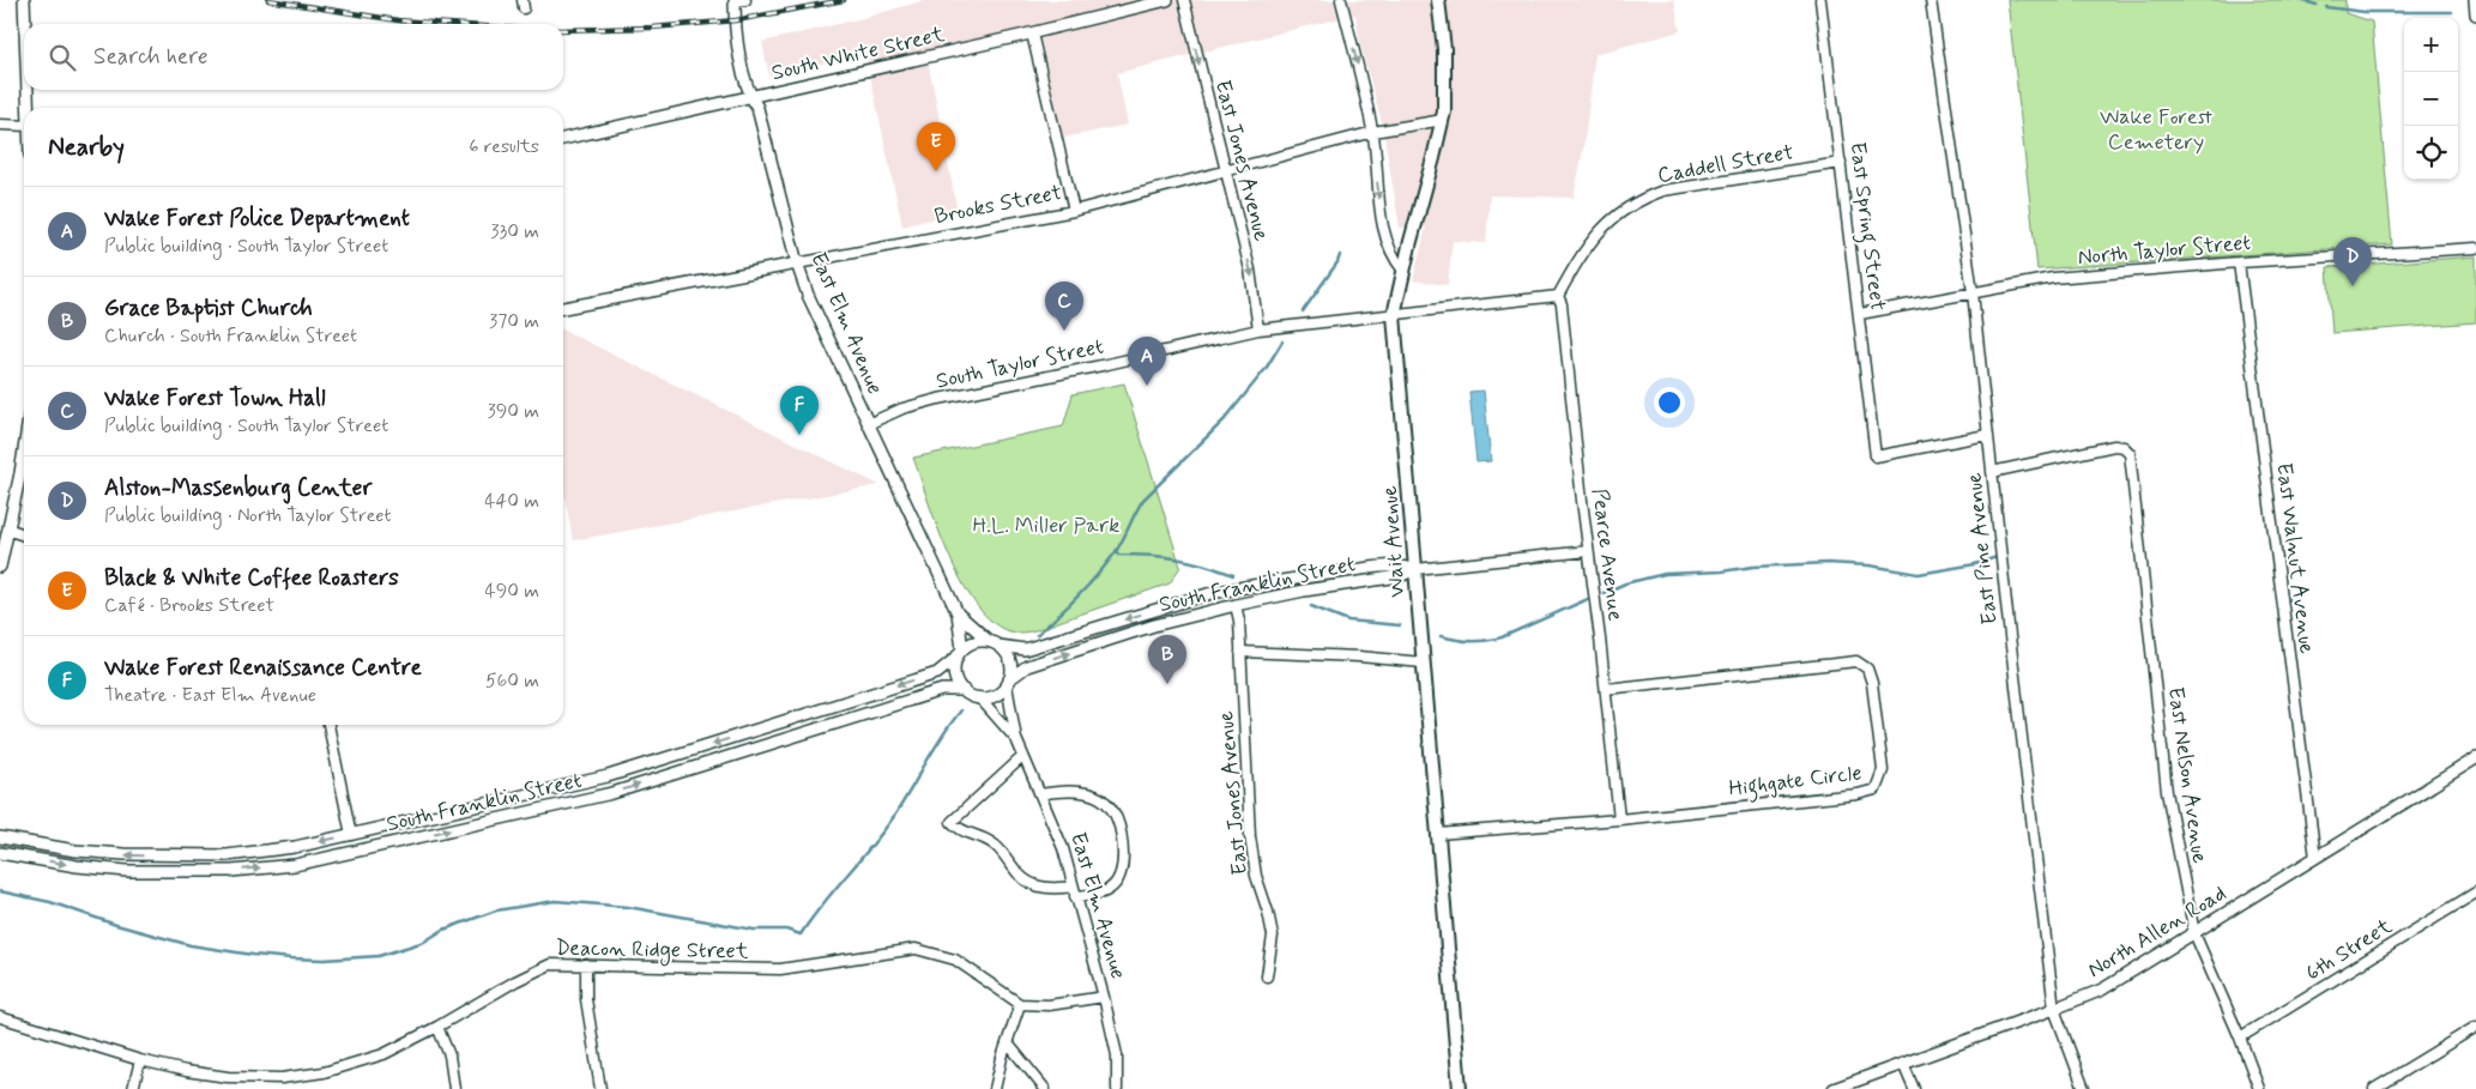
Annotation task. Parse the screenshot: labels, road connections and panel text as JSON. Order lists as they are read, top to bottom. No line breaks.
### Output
{"streets":{"main road":["Wait Avenue"],"street":["South White Street","East Jones Avenue","Caddell Street","Brooks Street","East Spring Street","North Taylor Street","East Elm Avenue","South Taylor Street","East Pine Avenue","Pearce Avenue","East Walnut Avenue","South Franklin Street","East Nelson Avenue","Highgate Circle","North Allen Road","Deacon Ridge Street","6th Street"]},"crossings":[["South White Street","East Elm Avenue"],["East Jones Avenue","Brooks Street"],["East Jones Avenue","South Taylor Street"],["East Jones Avenue","South Franklin Street"],["Caddell Street","East Spring Street"],["Caddell Street","Pearce Avenue"],["Brooks Street","East Elm Avenue"],["Brooks Street","Wait Avenue"],["East Spring Street","North Taylor Street"],["East Spring Street","East Pine Avenue"],["North Taylor Street","East Pine Avenue"],["North Taylor Street","East Walnut Avenue"],["East Elm Avenue","South Taylor Street"],["East Elm Avenue","South Franklin Street"],["South Taylor Street","Wait Avenue"],["Wait Avenue","South Franklin Street"],["Wait Avenue","Highgate Circle"],["East Pine Avenue","East Nelson Avenue"],["East Pine Avenue","North Allen Road"],["Pearce Avenue","Highgate Circle"],["East Walnut Avenue","North Allen Road"],["East Nelson Avenue","North Allen Road"],["East Nelson Avenue","6th Street"]],"one_way":["East Jones Avenue"],"parks":["Wake Forest Cemetery","H.L. Miller Park"],"page":{"map_buttons":["+","−"],"search":"Search here","heading":["Nearby","6 results"],"pins":["E","D","C","A","F","B"],"list":[{"mark":"A","name":"Wake Forest Police Department","note":"Public building · South Taylor Street","value":"330 m"},{"mark":"B","name":"Grace Baptist Church","note":"Church · South Franklin Street","value":"370 m"},{"mark":"C","name":"Wake Forest Town Hall","note":"Public building · South Taylor Street","value":"390 m"},{"mark":"D","name":"Alston-Massenburg Center","note":"Public building · North Taylor Street","value":"440 m"},{"mark":"E","name":"Black & White Coffee Roasters","note":"Café · Brooks Street","value":"490 m"},{"mark":"F","name":"Wake Forest Renaissance Centre","note":"Theatre · East Elm Avenue","value":"560 m"}]}}
